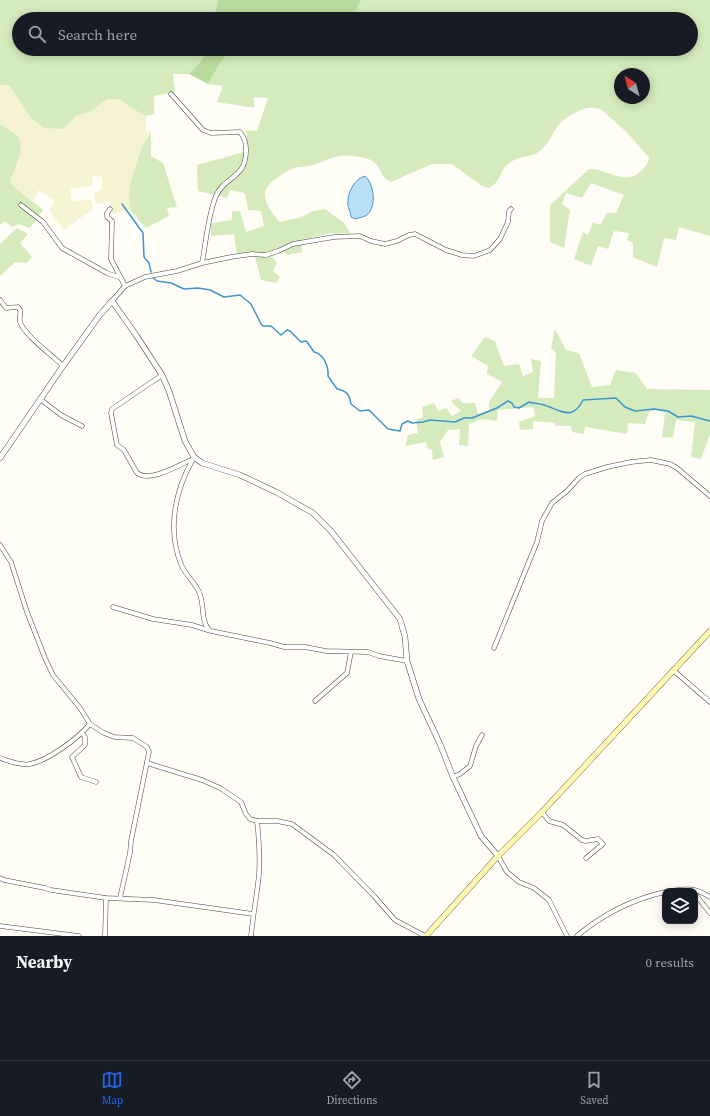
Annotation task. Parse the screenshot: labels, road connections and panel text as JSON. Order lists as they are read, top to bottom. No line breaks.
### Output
{"north":"top left","page":{"search":"Search here","heading":["Nearby","0 results"],"nav":["Map","Directions","Saved"]}}
